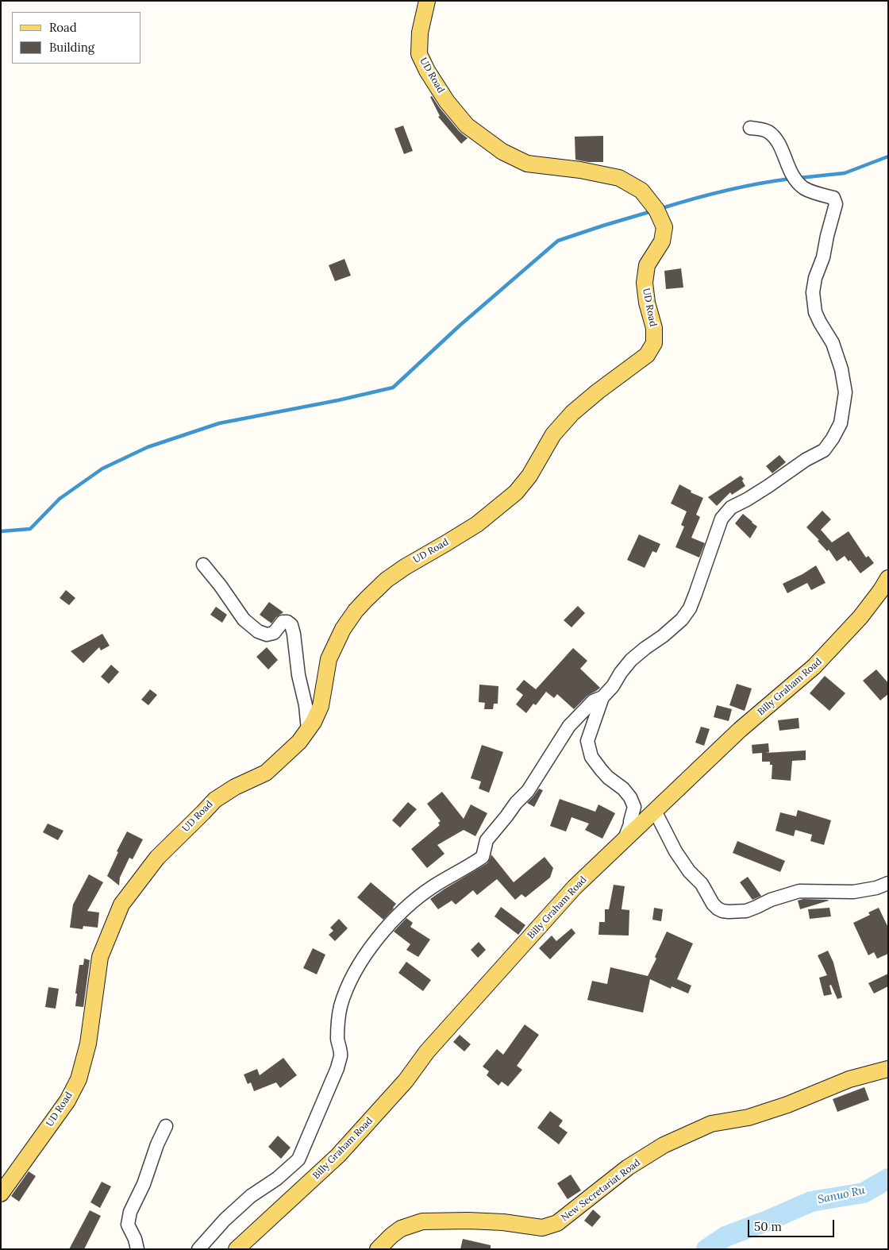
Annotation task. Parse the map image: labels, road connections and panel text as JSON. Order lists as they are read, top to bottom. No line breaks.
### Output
{"streets":{"main road":["UD Road","Billy Graham Road","New Secretariat Road"]},"water":["Sanuo Ru"],"legend":["Road","Building"],"scale_bar":"50 m"}
